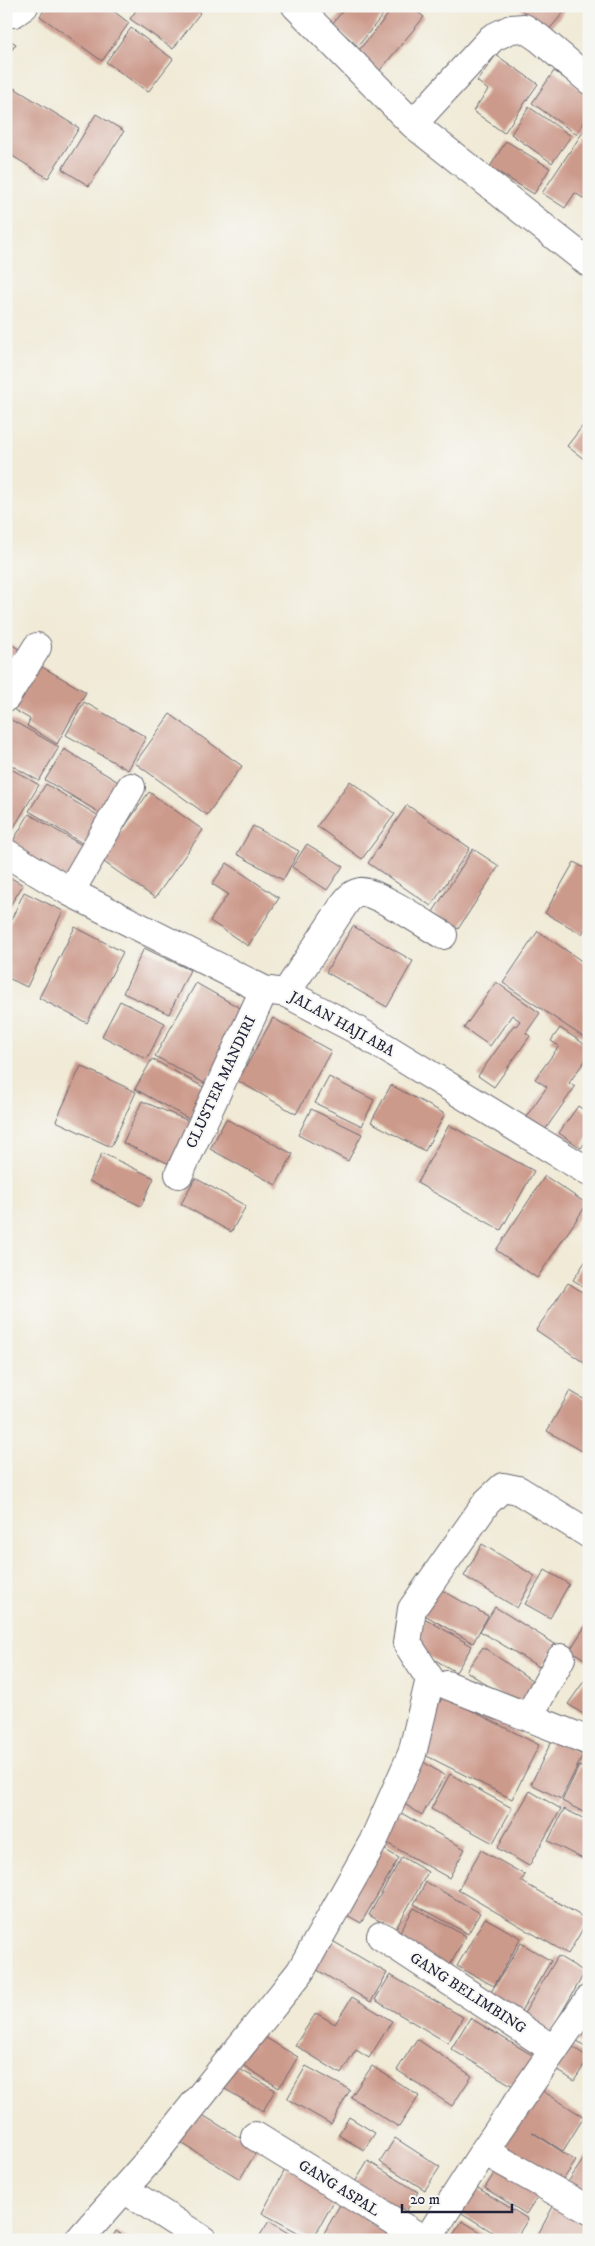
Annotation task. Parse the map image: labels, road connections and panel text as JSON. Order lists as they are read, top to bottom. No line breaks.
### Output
{"streets":{"street":["JALAN HAJI ABA","CLUSTER MANDIRI","GANG BELIMBING","GANG ASPAL"]},"crossings":[["JALAN HAJI ABA","CLUSTER MANDIRI"]],"scale_bar":"20 m"}
